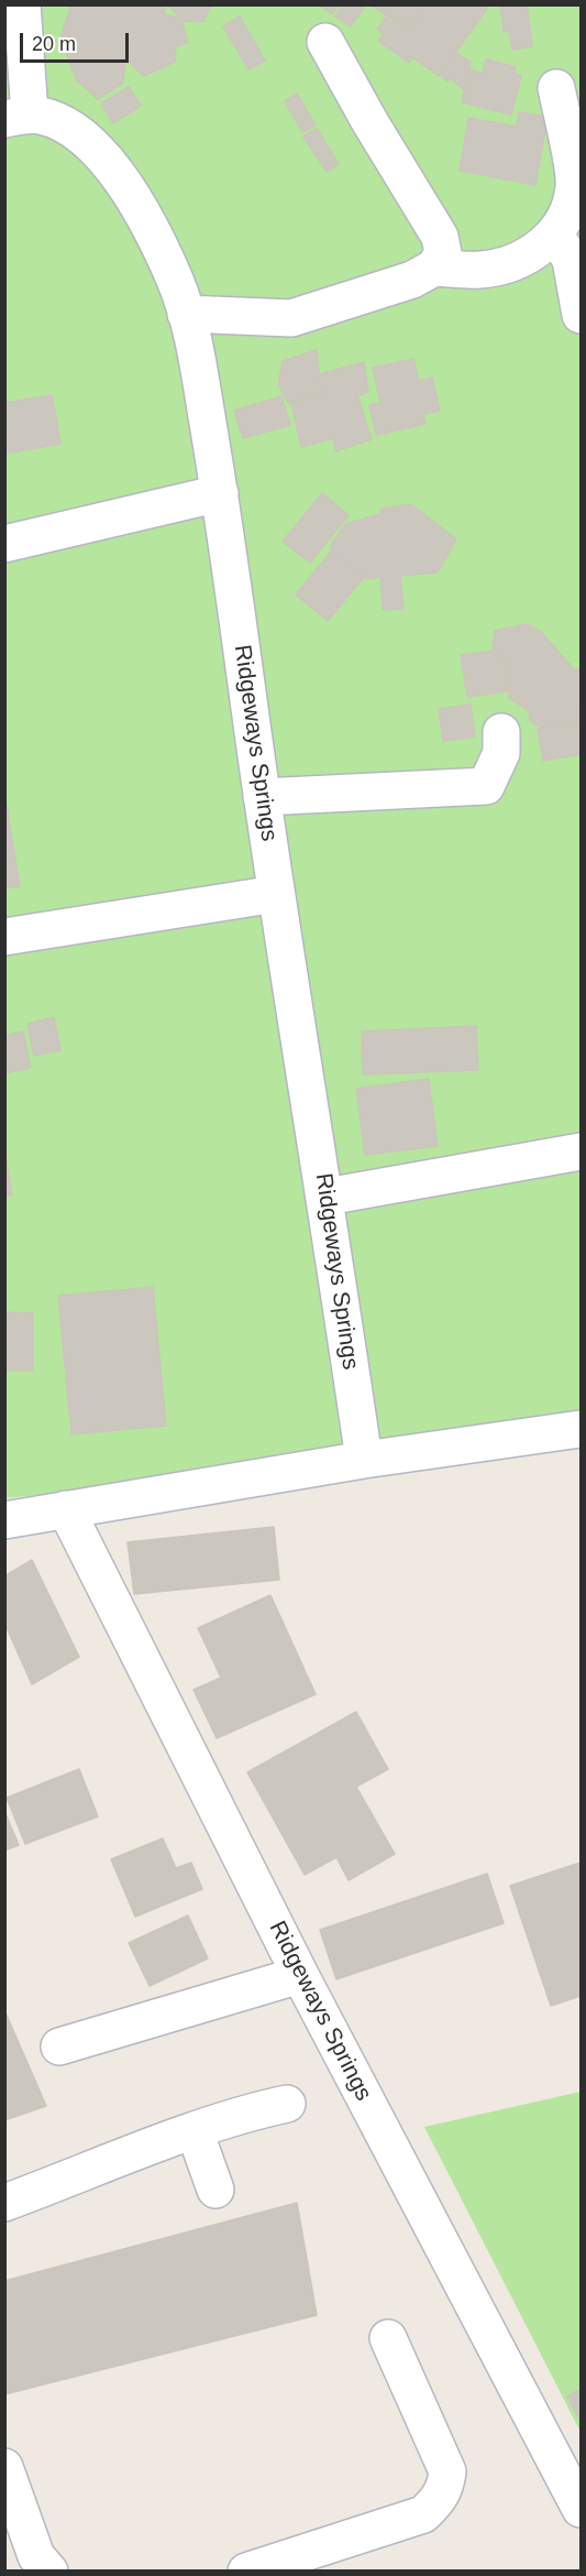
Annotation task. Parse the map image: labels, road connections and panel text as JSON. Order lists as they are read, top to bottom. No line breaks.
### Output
{"streets":{"street":["Ridgeways Springs"]},"scale_bar":"20 m"}
